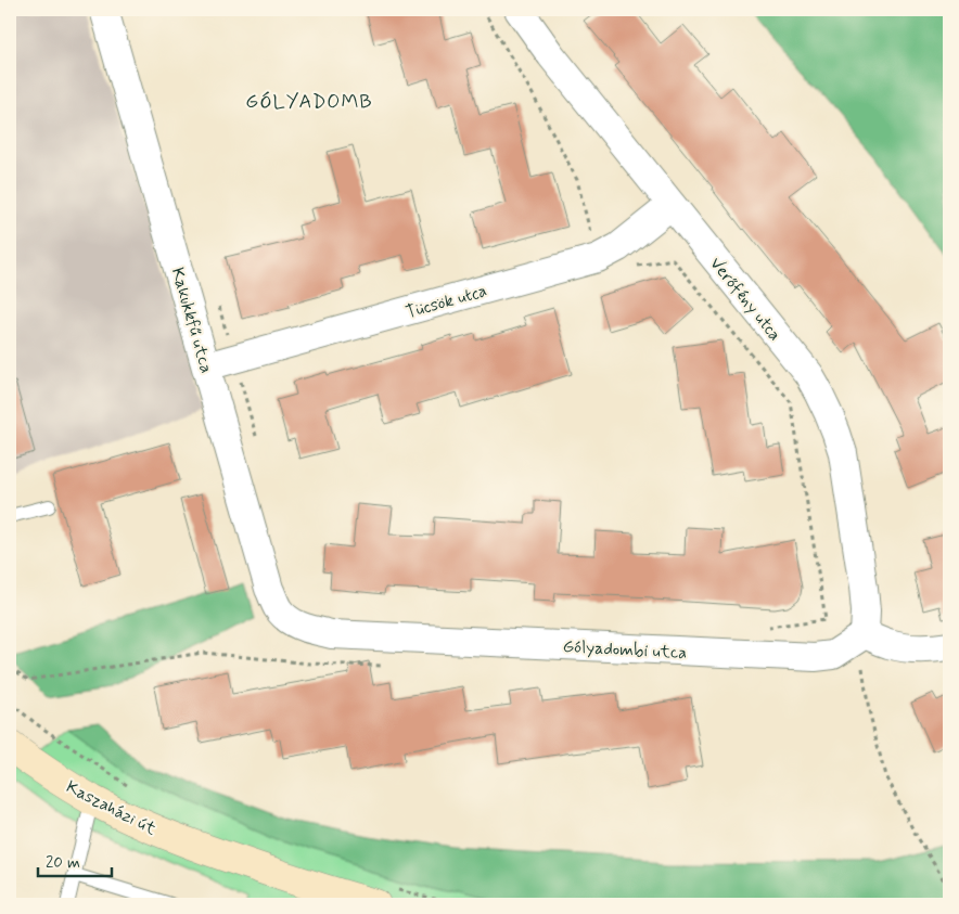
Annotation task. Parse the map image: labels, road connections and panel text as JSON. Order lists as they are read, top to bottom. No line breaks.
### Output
{"streets":{"street":["Verőfény utca","Tücsök utca","Kakukkfű utca","Gólyadombi utca","Kaszaházi út"]},"crossings":[["Verőfény utca","Tücsök utca"],["Verőfény utca","Gólyadombi utca"],["Tücsök utca","Kakukkfű utca"],["Kakukkfű utca","Gólyadombi utca"]],"districts":["GÓLYADOMB"],"scale_bar":"20 m"}
